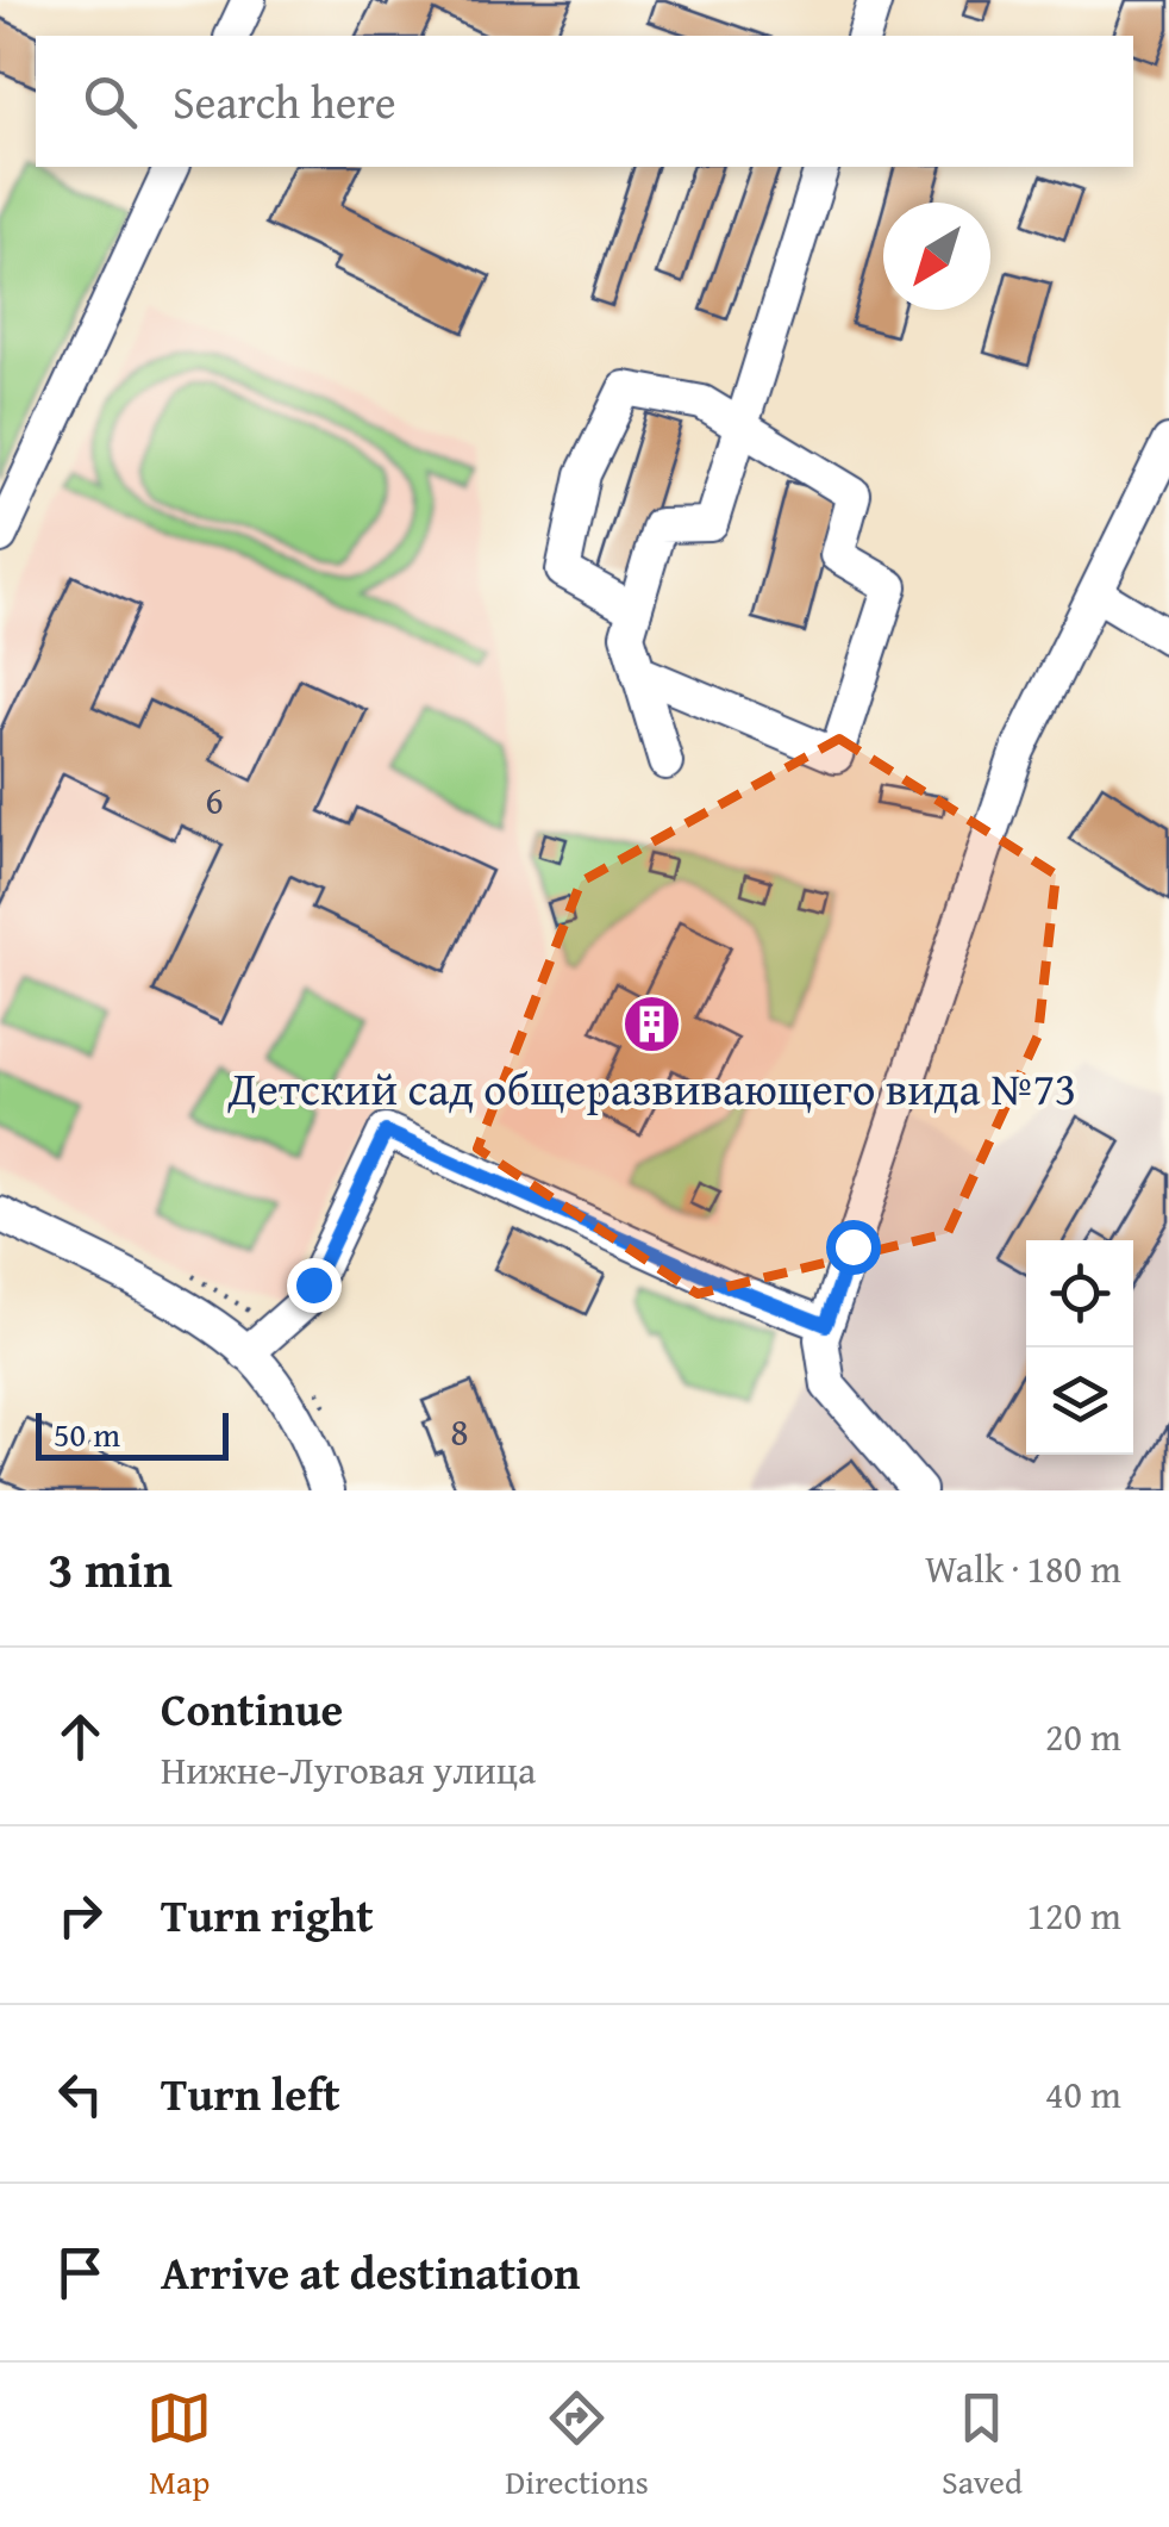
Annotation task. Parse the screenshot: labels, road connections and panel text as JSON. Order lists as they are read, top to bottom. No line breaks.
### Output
{"places":{"building":["Детский сад общеразвивающего вида №73"]},"house_numbers":["6","8"],"scale_bar":"50 m","north":"bottom left","page":{"search":"Search here","scale":"50 m","heading":["3 min","Walk · 180 m"],"list":[["Continue","Нижне-Луговая улица","20 m"],["Turn right","120 m"],["Turn left","40 m"],"Arrive at destination"],"nav":["Map","Directions","Saved"]}}
